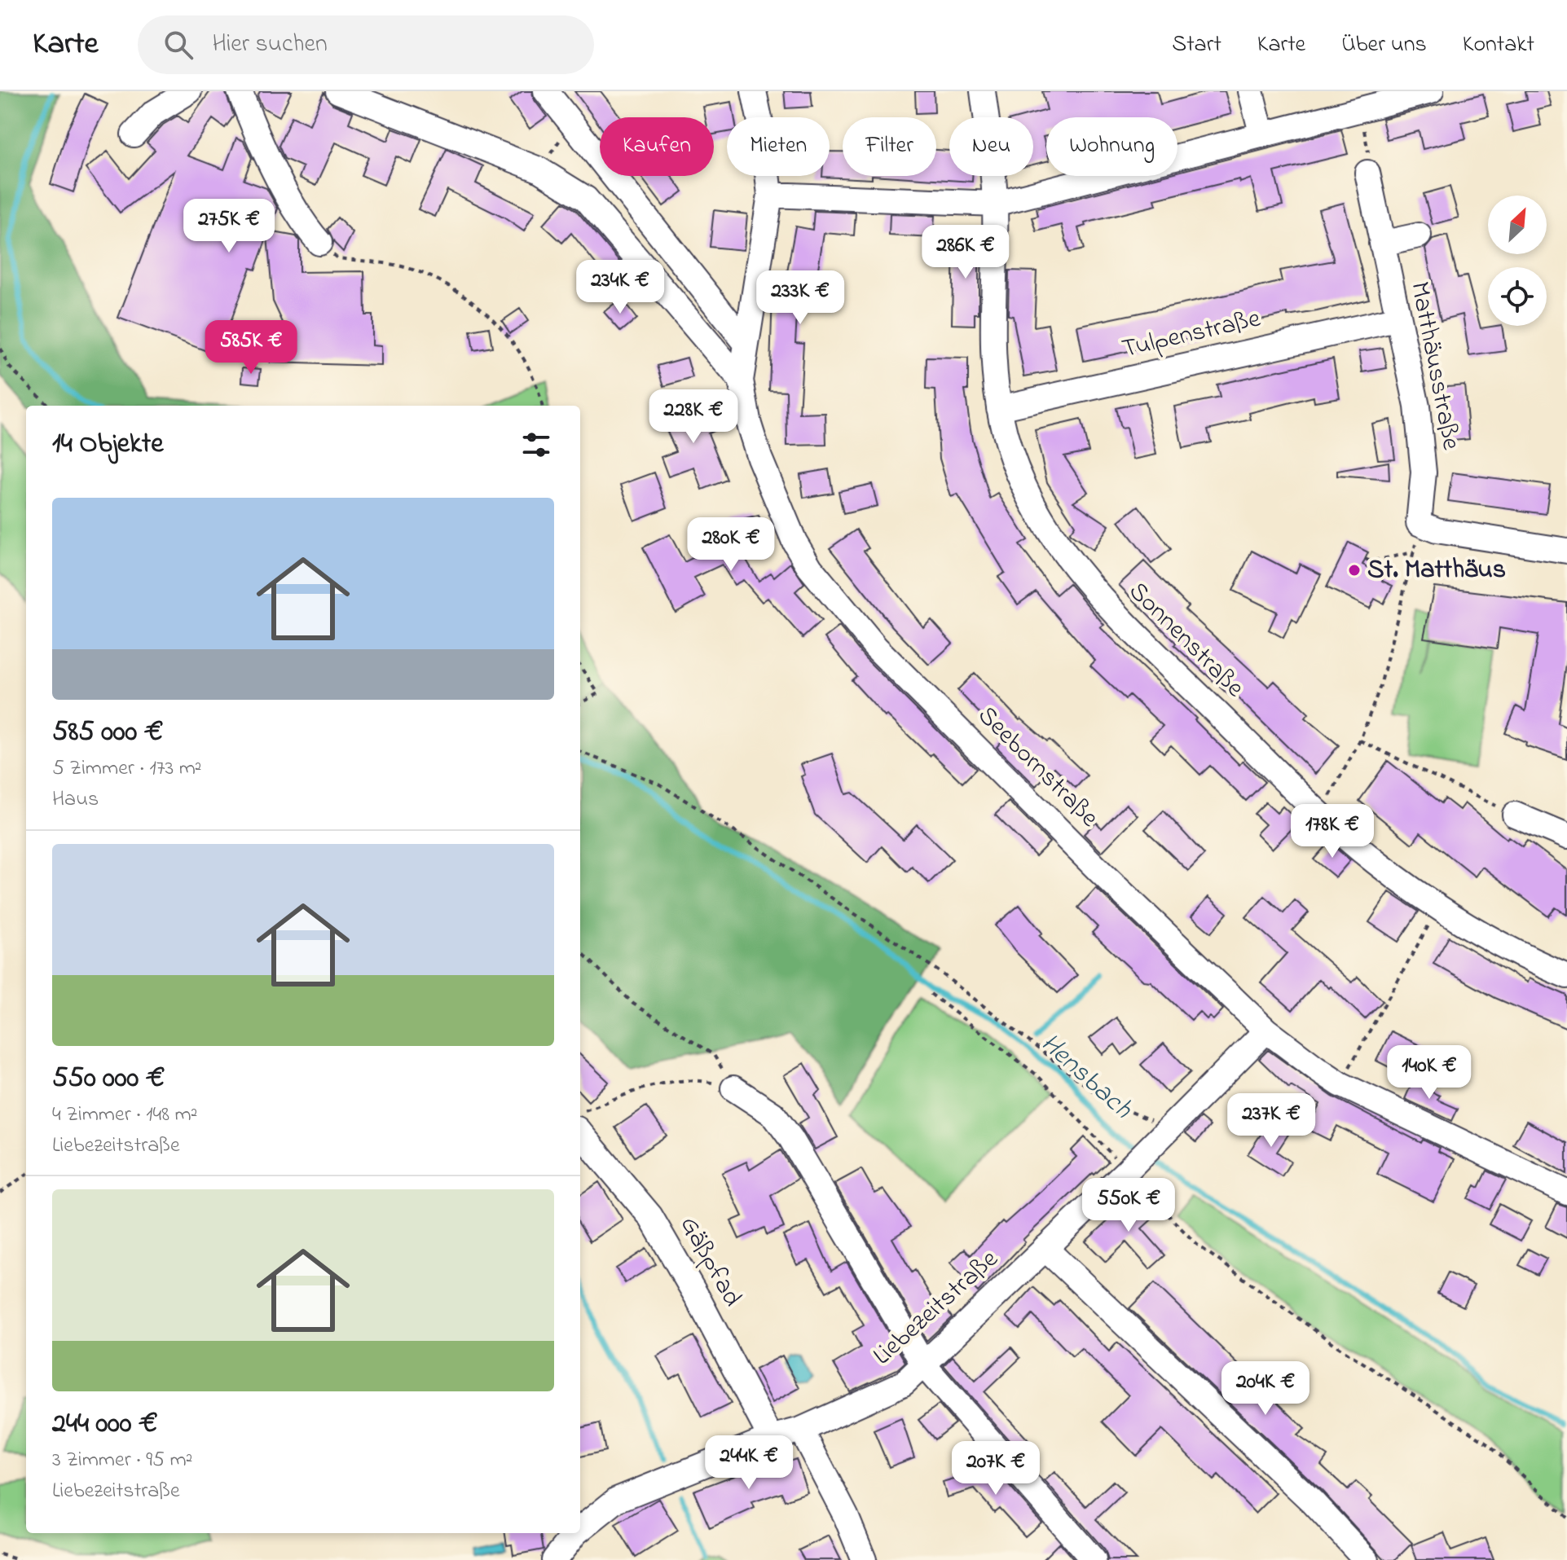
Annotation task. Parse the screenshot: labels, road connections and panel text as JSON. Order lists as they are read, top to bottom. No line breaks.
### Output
{"streets":{"street":["Tulpenstraße","Matthäusstraße","Sonnenstraße","Seebornstraße","Gäßpfad","Liebezeitstraße"]},"crossings":[["Tulpenstraße","Matthäusstraße"],["Tulpenstraße","Sonnenstraße"],["Seebornstraße","Liebezeitstraße"],["Gäßpfad","Liebezeitstraße"]],"water":["Hensbach"],"places":["St. Matthäus"],"north":"top right","page":{"header":"Karte","search":"Hier suchen","nav":["Start","Karte","Über uns","Kontakt"],"chip":["Kaufen","Mieten","Filter","Neu","Wohnung"],"price":["275K €","286K €","234K €","233K €","585K €","228K €","280K €","178K €","140K €","237K €","550K €","204K €","244K €","207K €"],"heading":"14 Objekte","list":[{"name":"585 000 €","note":"5 Zimmer · 173 m² · Haus"},{"name":"550 000 €","note":"4 Zimmer · 148 m² · Liebezeitstraße"},{"name":"244 000 €","note":"3 Zimmer · 95 m² · Liebezeitstraße"}]}}
